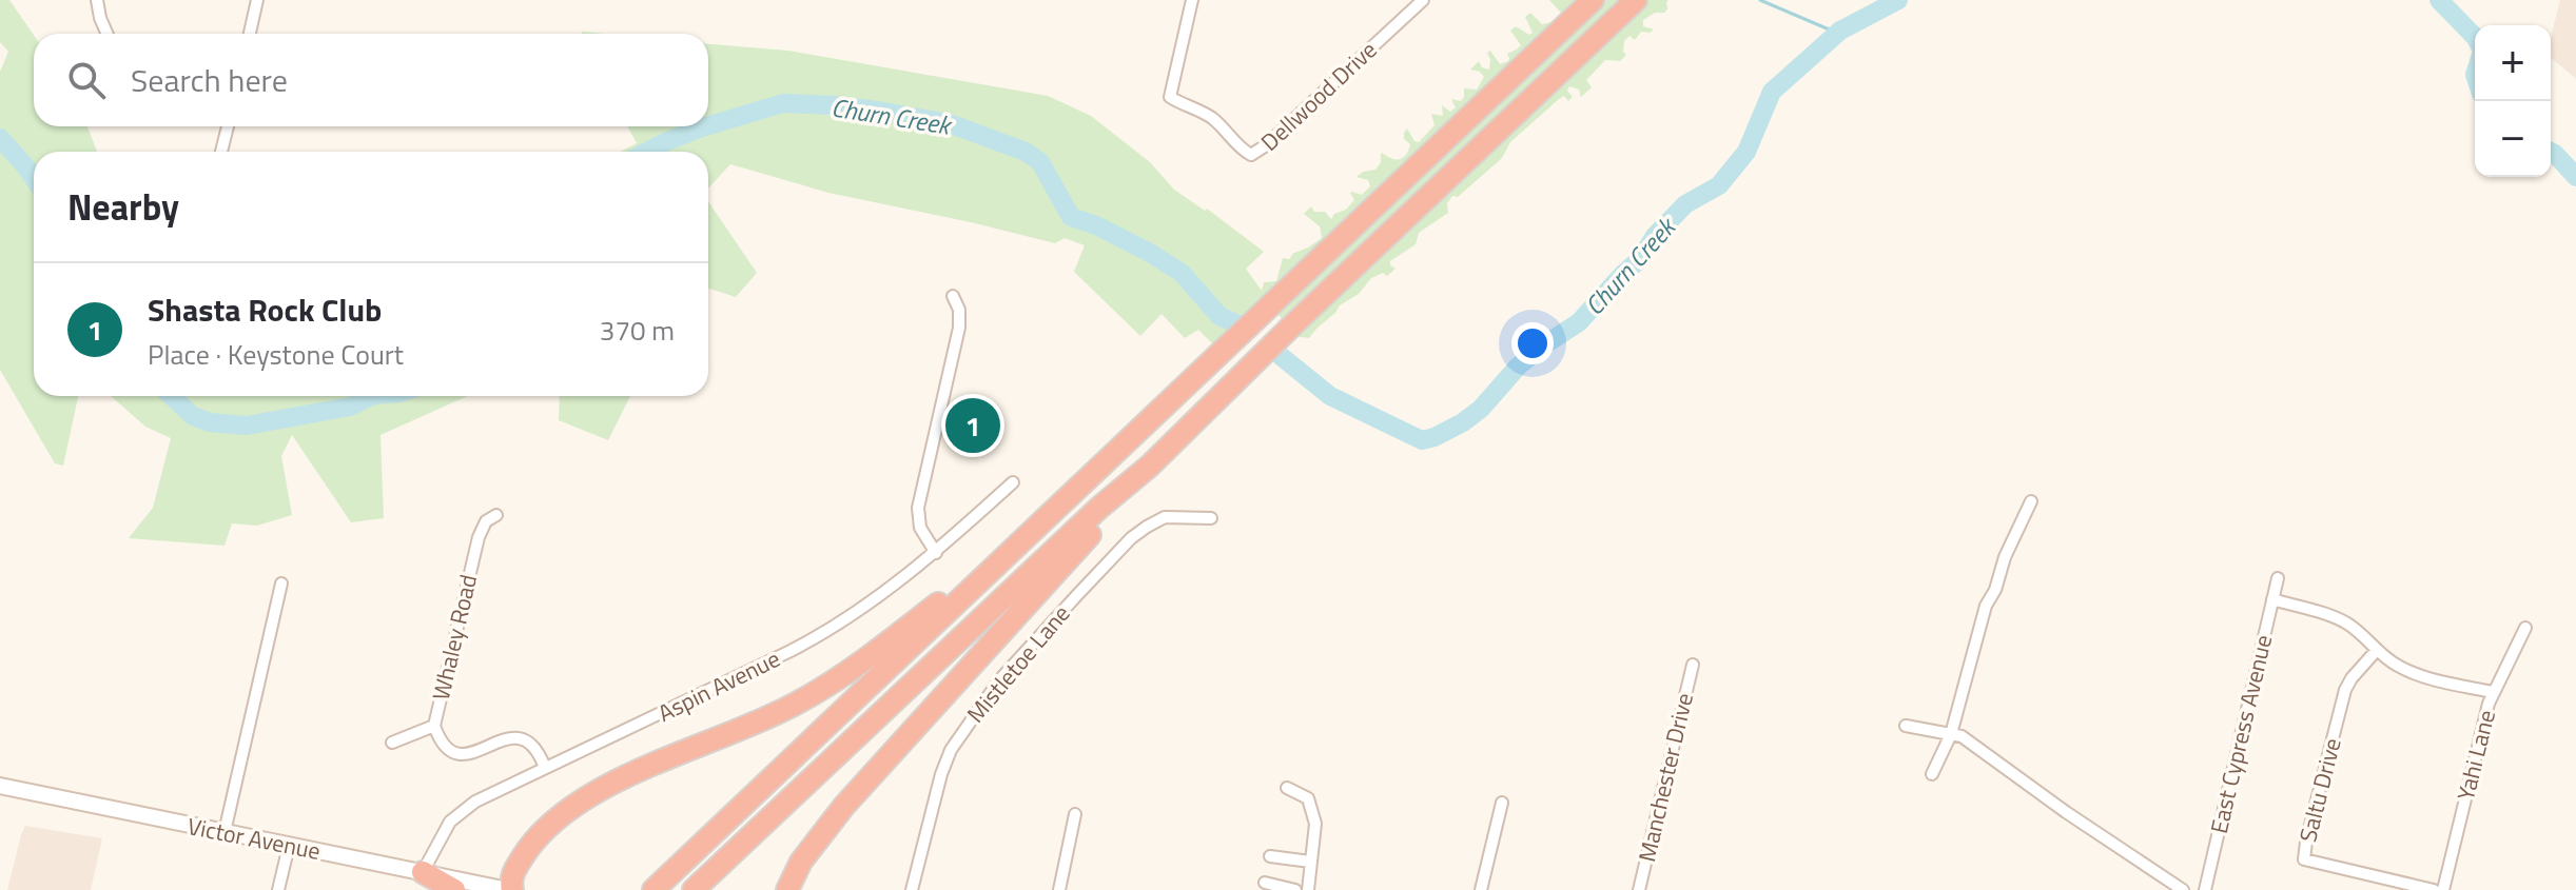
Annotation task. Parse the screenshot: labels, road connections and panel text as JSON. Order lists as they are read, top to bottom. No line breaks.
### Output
{"streets":{"main road":["Victor Avenue"],"street":["Dellwood Drive","Whaley Road","Mistletoe Lane","Aspin Avenue","East Cypress Avenue","Yahi Lane","Manchester Drive","Saltu Drive"]},"crossings":[["Whaley Road","Aspin Avenue"],["Aspin Avenue","Victor Avenue"]],"water":["Churn Creek"],"page":{"map_buttons":["+","−"],"search":"Search here","heading":"Nearby","list":[{"mark":"1","name":"Shasta Rock Club","note":"Place · Keystone Court","value":"370 m"}],"pins":"1"}}
